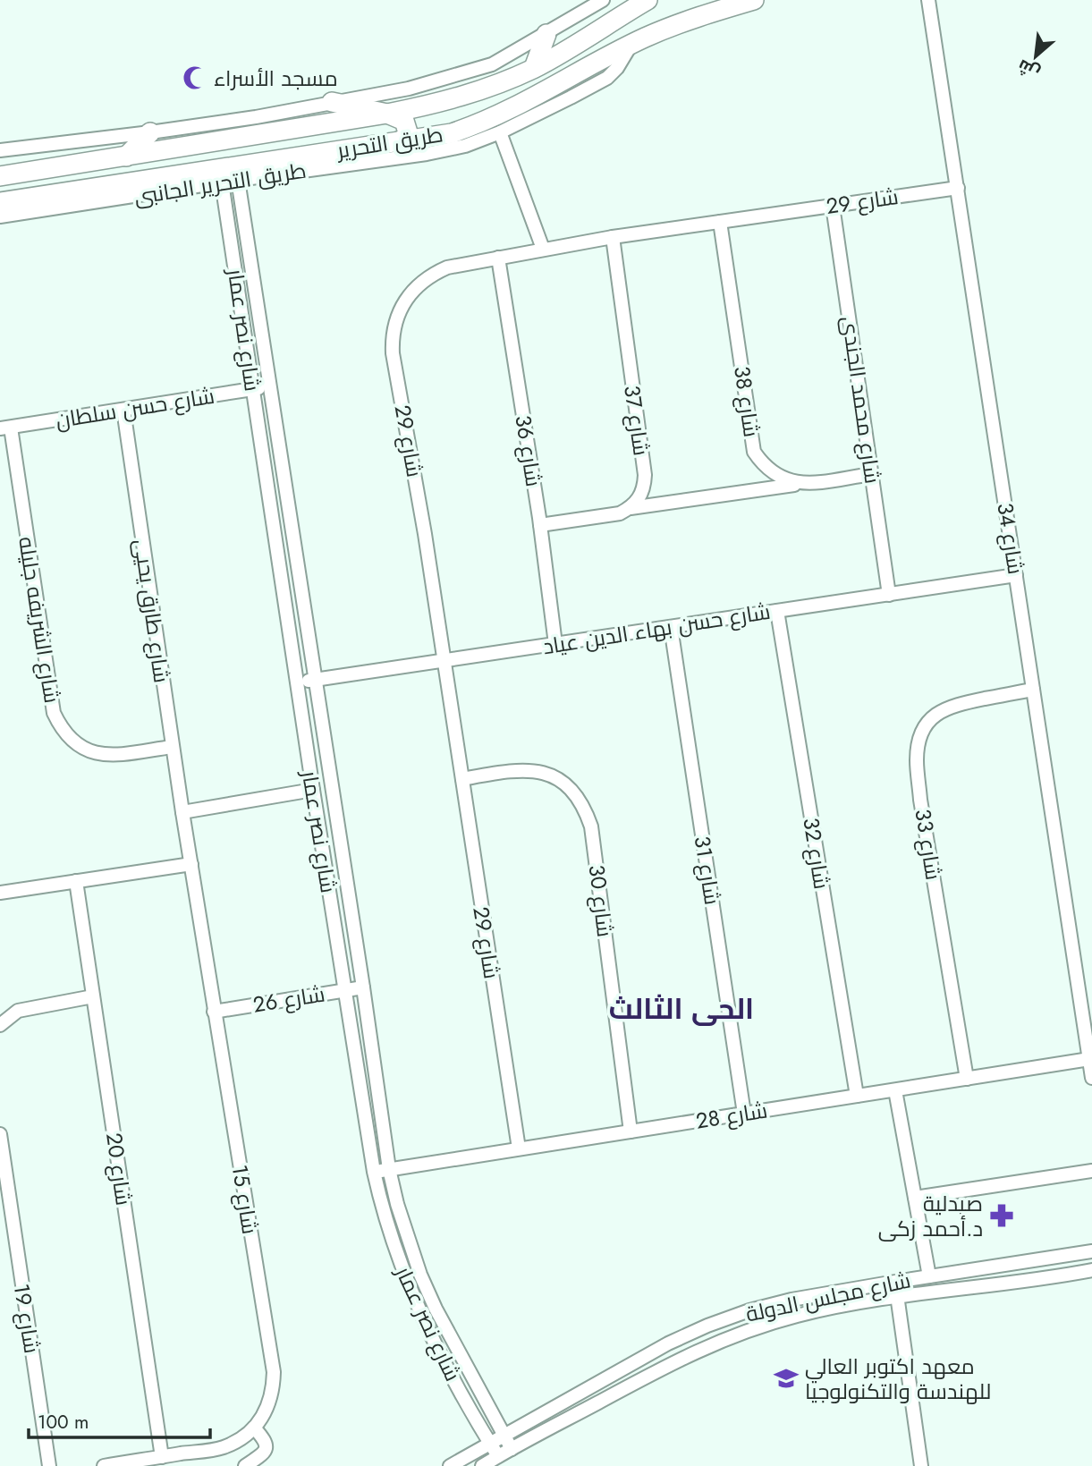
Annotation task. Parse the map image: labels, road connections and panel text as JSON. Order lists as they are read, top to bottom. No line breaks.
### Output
{"streets":{"street":["طريق التحرير","طريق التحرير الجانبى","شارع 29","شارع نصر عمار","شارع محمد الجندى","شارع 38","شارع حسن سلطان","شارع 37","شارع 36","شارع 34","شارع طارق يحيى","شارع الشريفه جليله","شارع حسن بهاء الدين عياد","شارع 33","شارع 32","شارع 31","شارع 30","شارع 26","شارع 28","شارع 20","شارع 15","شارع مجلس الدولة","شارع 19"]},"crossings":[["طريق التحرير","طريق التحرير الجانبى"],["طريق التحرير الجانبى","شارع نصر عمار"],["شارع 29","شارع محمد الجندى"],["شارع 29","شارع 38"],["شارع 29","شارع 37"],["شارع 29","شارع 36"],["شارع 29","شارع 34"],["شارع 29","شارع حسن بهاء الدين عياد"],["شارع 29","شارع 30"],["شارع 29","شارع 28"],["شارع نصر عمار","شارع حسن سلطان"],["شارع نصر عمار","شارع حسن بهاء الدين عياد"],["شارع نصر عمار","شارع 26"],["شارع نصر عمار","شارع 28"],["شارع نصر عمار","شارع مجلس الدولة"],["شارع محمد الجندى","شارع 38"],["شارع محمد الجندى","شارع حسن بهاء الدين عياد"],["شارع حسن سلطان","شارع طارق يحيى"],["شارع حسن سلطان","شارع الشريفه جليله"],["شارع 36","شارع حسن بهاء الدين عياد"],["شارع 34","شارع حسن بهاء الدين عياد"],["شارع 34","شارع 33"],["شارع 34","شارع 28"],["شارع طارق يحيى","شارع الشريفه جليله"],["شارع طارق يحيى","شارع 15"],["شارع حسن بهاء الدين عياد","شارع 32"],["شارع حسن بهاء الدين عياد","شارع 31"],["شارع 33","شارع 28"],["شارع 32","شارع 28"],["شارع 31","شارع 28"],["شارع 30","شارع 28"],["شارع 26","شارع 15"],["شارع 20","شارع 15"]],"districts":["الحى الثالث"],"places":{"mosque":["مسجد الأسراء"],"pharmacy":["صيدلية د.أحمد زكى"],"school or university":["معهد اكتوبر العالي للهندسة والتكنولوجيا"]},"scale_bar":"100 m","north":"bottom left"}
